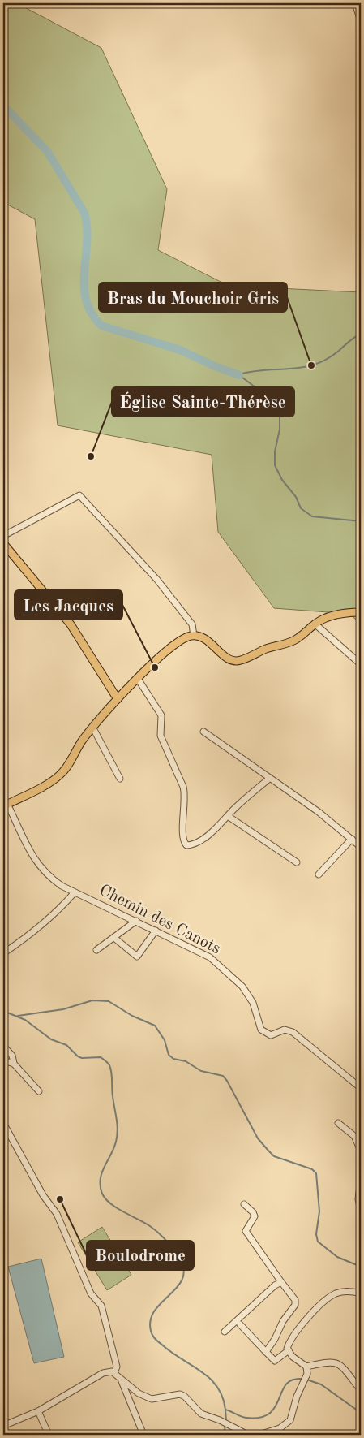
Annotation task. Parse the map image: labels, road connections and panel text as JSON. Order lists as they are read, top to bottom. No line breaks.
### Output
{"streets":{"street":["Chemin des Canots"]},"places":["Bras du Mouchoir Gris","Église Sainte-Thérèse","Les Jacques","Boulodrome"]}
